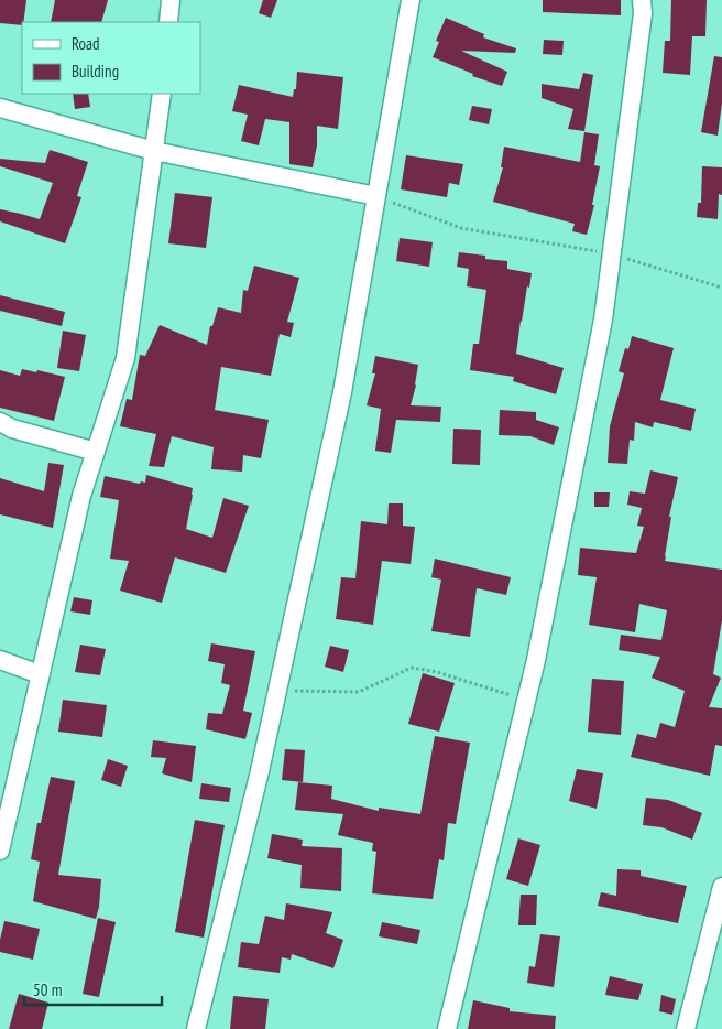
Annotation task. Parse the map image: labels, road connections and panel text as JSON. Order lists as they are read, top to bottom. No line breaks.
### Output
{"legend":["Road","Building"],"scale_bar":"50 m"}
